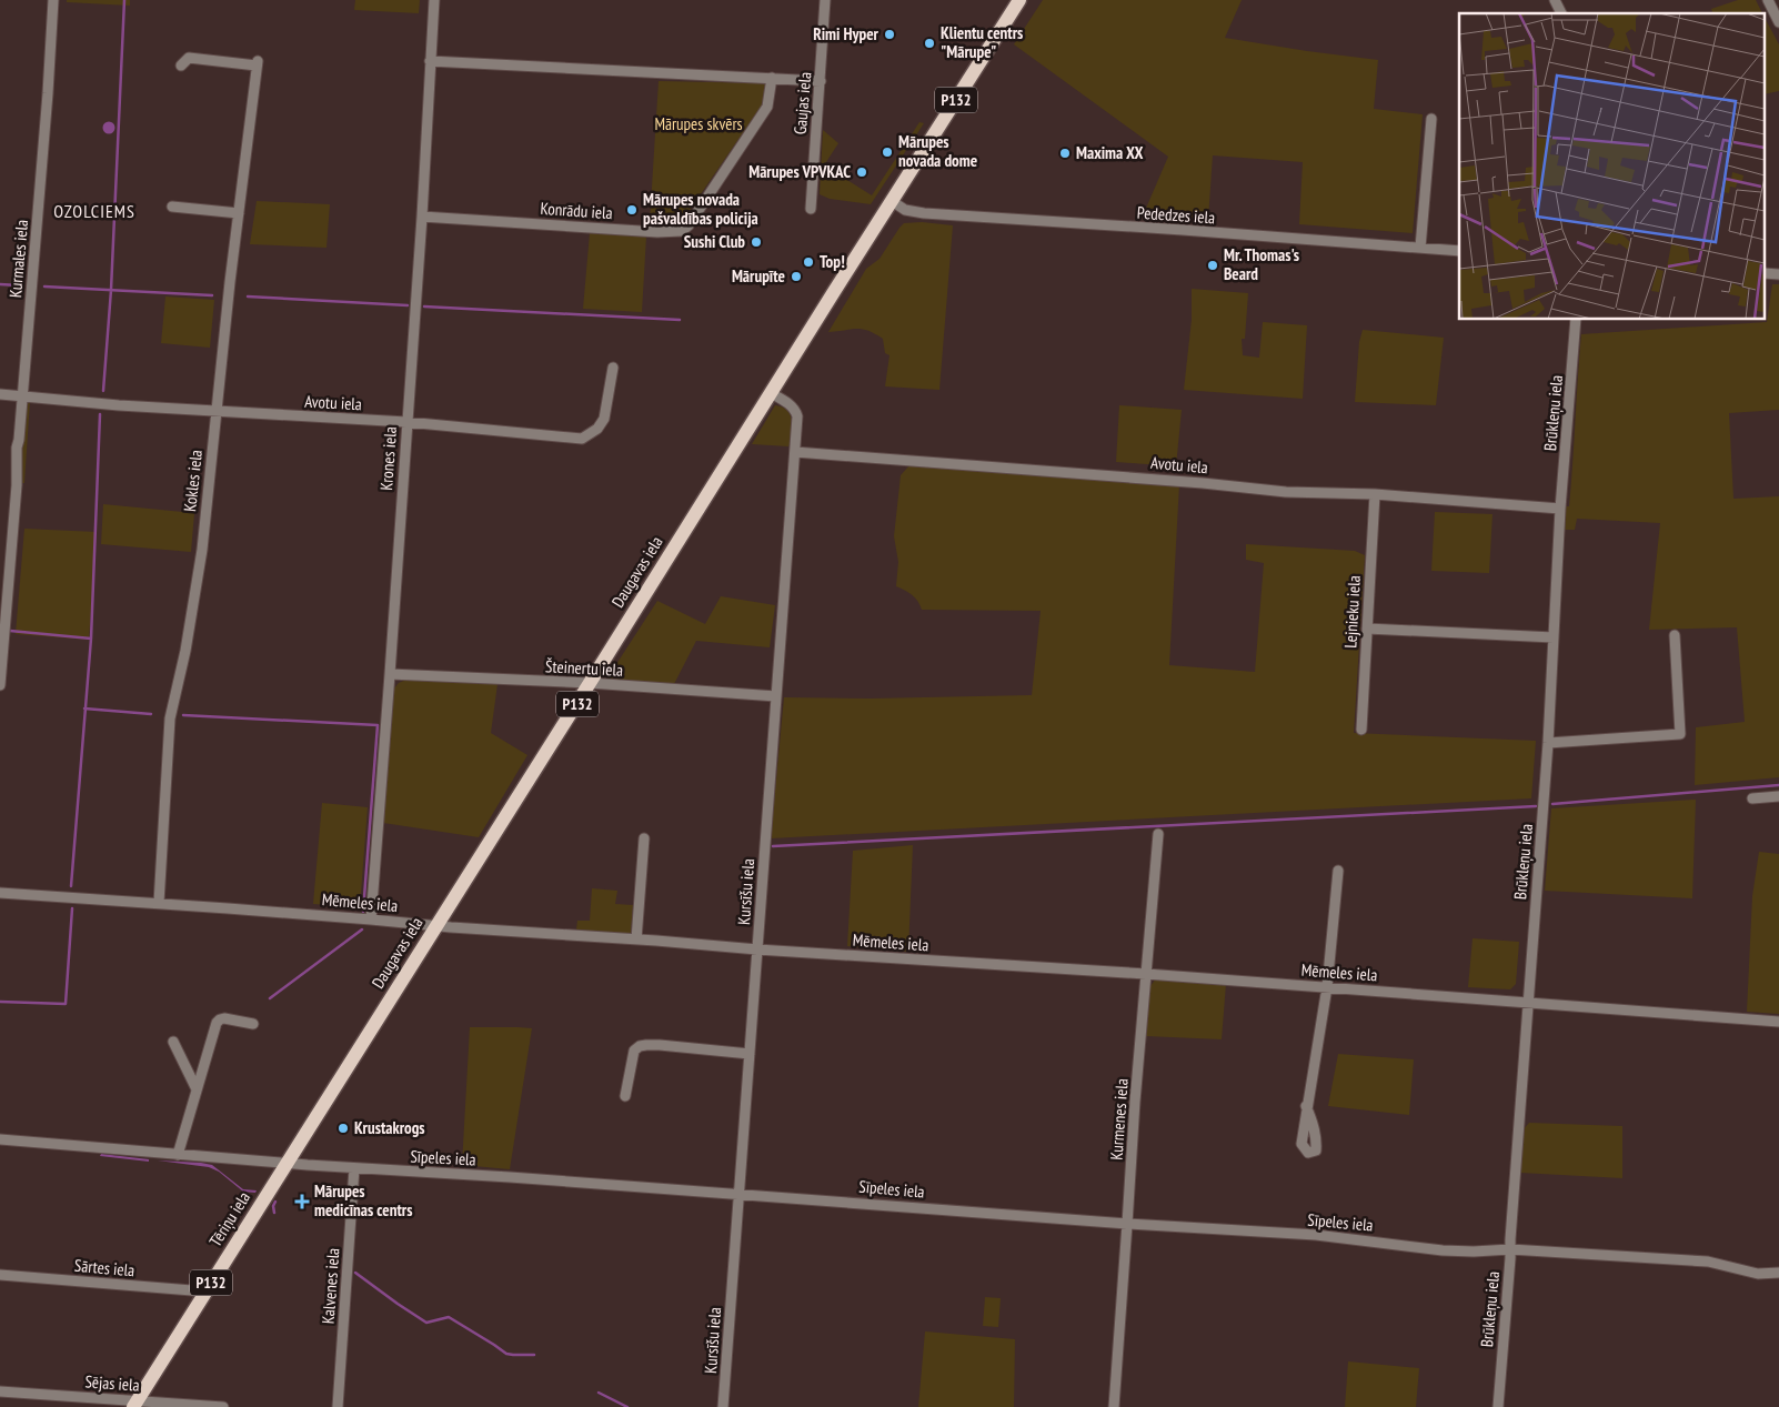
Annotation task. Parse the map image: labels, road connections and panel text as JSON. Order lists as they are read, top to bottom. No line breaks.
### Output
{"streets":{"main road":["P132","Daugavas iela","Tēriņu iela"],"street":["Gaujas iela","Konrādu iela","Pededzes iela","Kurmales iela","Avotu iela","Brūkleņu iela","Krones iela","Kokles iela","Lejnieku iela","Šteinertu iela","Kursīšu iela","Mēmeles iela","Kurmenes iela","Sīpeles iela","Sārtes iela","Kalvenes iela","Sējas iela"]},"crossings":[["Konrādu iela","Krones iela"],["Pededzes iela","Daugavas iela"],["Kurmales iela","Avotu iela"],["Avotu iela","Brūkleņu iela"],["Avotu iela","Krones iela"],["Avotu iela","Kokles iela"],["Avotu iela","Lejnieku iela"],["Avotu iela","Kursīšu iela"],["Brūkleņu iela","Mēmeles iela"],["Brūkleņu iela","Sīpeles iela"],["Krones iela","Šteinertu iela"],["Krones iela","Mēmeles iela"],["Kokles iela","Mēmeles iela"],["Daugavas iela","Šteinertu iela"],["Daugavas iela","Kursīšu iela"],["Daugavas iela","Mēmeles iela"],["Daugavas iela","Sīpeles iela"],["Daugavas iela","Tēriņu iela"],["Šteinertu iela","Kursīšu iela"],["Kursīšu iela","Mēmeles iela"],["Kursīšu iela","Sīpeles iela"],["Mēmeles iela","Kurmenes iela"],["Kurmenes iela","Sīpeles iela"],["Sīpeles iela","Tēriņu iela"],["Sīpeles iela","Kalvenes iela"],["Tēriņu iela","Sārtes iela"],["Tēriņu iela","Sējas iela"]],"districts":["OZOLCIEMS"],"parks":["Mārupes skvērs"],"places":{"other":["Rimi Hyper","Klientu centrs \"Mārupe\"","Mārupes novada dome","Maxima XX","Mārupes VPVKAC","Mārupes novada pašvaldības policija","Sushi Club","Top!","Mr. Thomas's Beard","Mārupīte","Krustakrogs"],"health":["Mārupes medicīnas centrs"]}}
